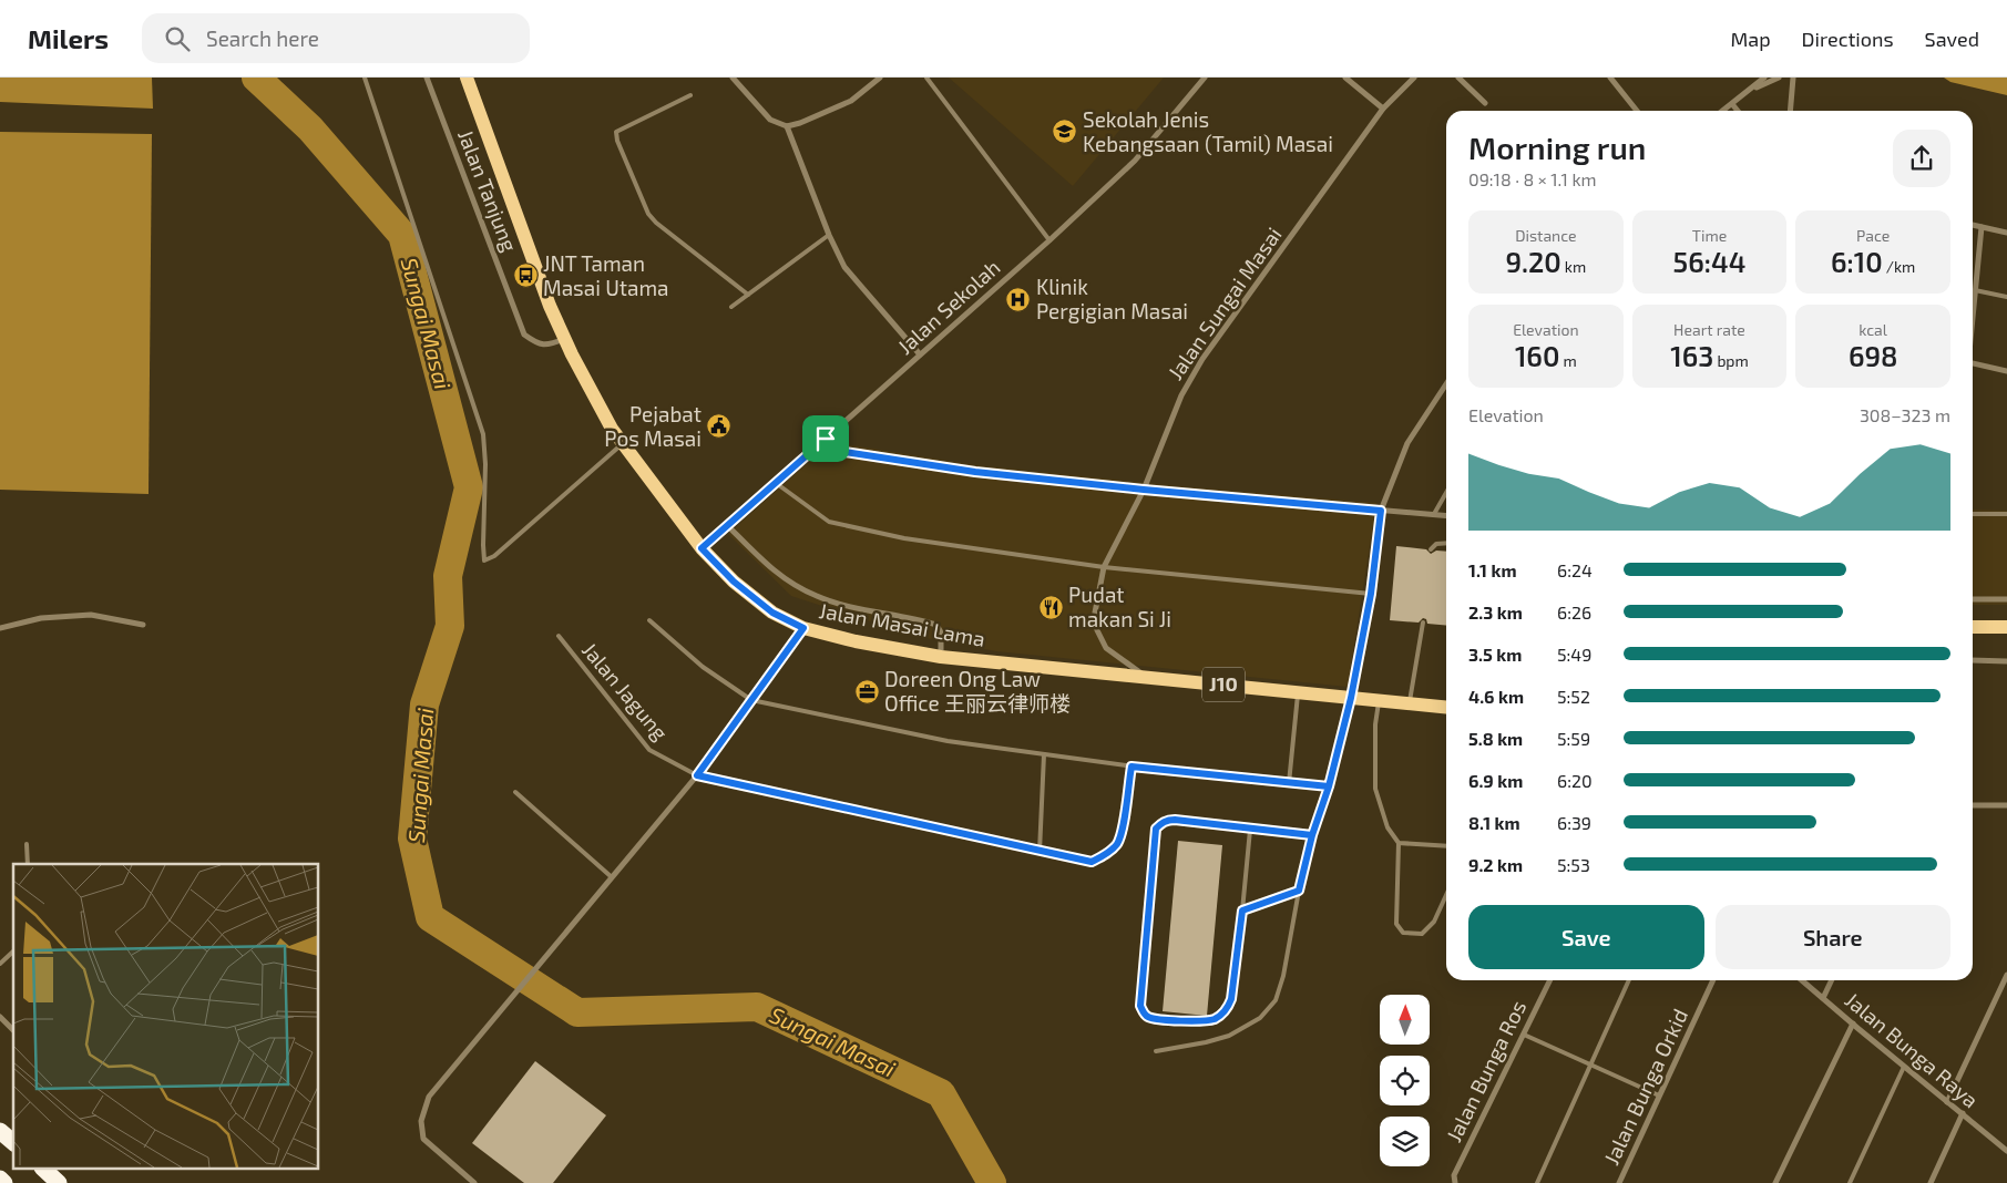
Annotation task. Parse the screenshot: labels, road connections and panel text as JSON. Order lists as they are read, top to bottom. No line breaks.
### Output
{"streets":{"main road":["Jalan Masai Lama","J10"],"street":["Jalan Tanjung","Jalan Sungai Masai","Jalan Sekolah","Jalan Bunga Raya","Jalan Bunga Ros","Jalan Bunga Orkid"],"lane":["Jalan Jagung"]},"crossings":[["Jalan Tanjung","Jalan Masai Lama"],["Jalan Sungai Masai","Jalan Masai Lama"],["Jalan Sekolah","Jalan Masai Lama"]],"water":["Sungai Masai"],"places":{"school or university":["Sekolah Jenis Kebangsaan (Tamil) Masai"],"bus stop":["JNT Taman Masai Utama"],"hospital":["Klinik Pergigian Masai"],"public building":["Pejabat Pos Masai"],"restaurant":["Pudat makan Si Ji"],"office":["Doreen Ong Law Office 王丽云律师楼"]},"north":"top","page":{"header":"Milers","search":"Search here","nav":["Map","Directions","Saved"],"heading":["Morning run","09:18 · 8 × 1.1 km"],"stats":[["Distance","9.20 km"],["Time","56:44"],["Pace","6:10 /km"],["Elevation","160 m"],["Heart rate","163 bpm"],["kcal","698"]],"chart":["Elevation","308–323 m"],"list":[{"name":"1.1 km","note":"6:24"},{"name":"2.3 km","note":"6:26"},{"name":"3.5 km","note":"5:49"},{"name":"4.6 km","note":"5:52"},{"name":"5.8 km","note":"5:59"},{"name":"6.9 km","note":"6:20"},{"name":"8.1 km","note":"6:39"},{"name":"9.2 km","note":"5:53"}],"buttons":["Save","Share"]}}
